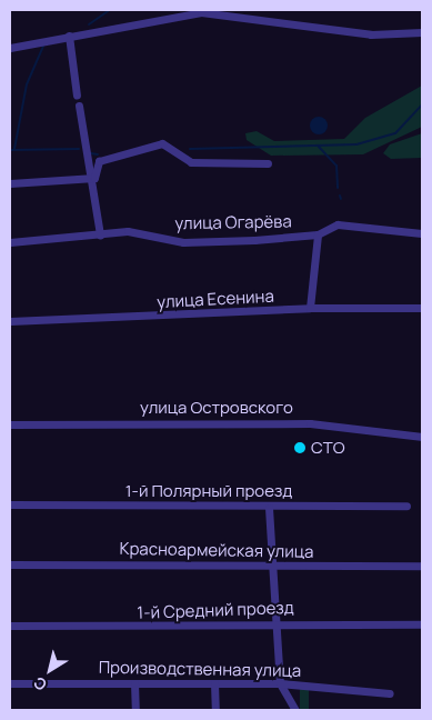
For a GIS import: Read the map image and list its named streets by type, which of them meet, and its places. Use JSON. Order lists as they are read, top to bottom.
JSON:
{
  "streets": {
    "street": [
      "улица Огарёва",
      "улица Есенина",
      "улица Островского",
      "1-й Полярный проезд",
      "Красноармейская улица",
      "1-й Средний проезд",
      "Производственная улица"
    ]
  },
  "places": ["СТО"],
  "north": "bottom left"
}
